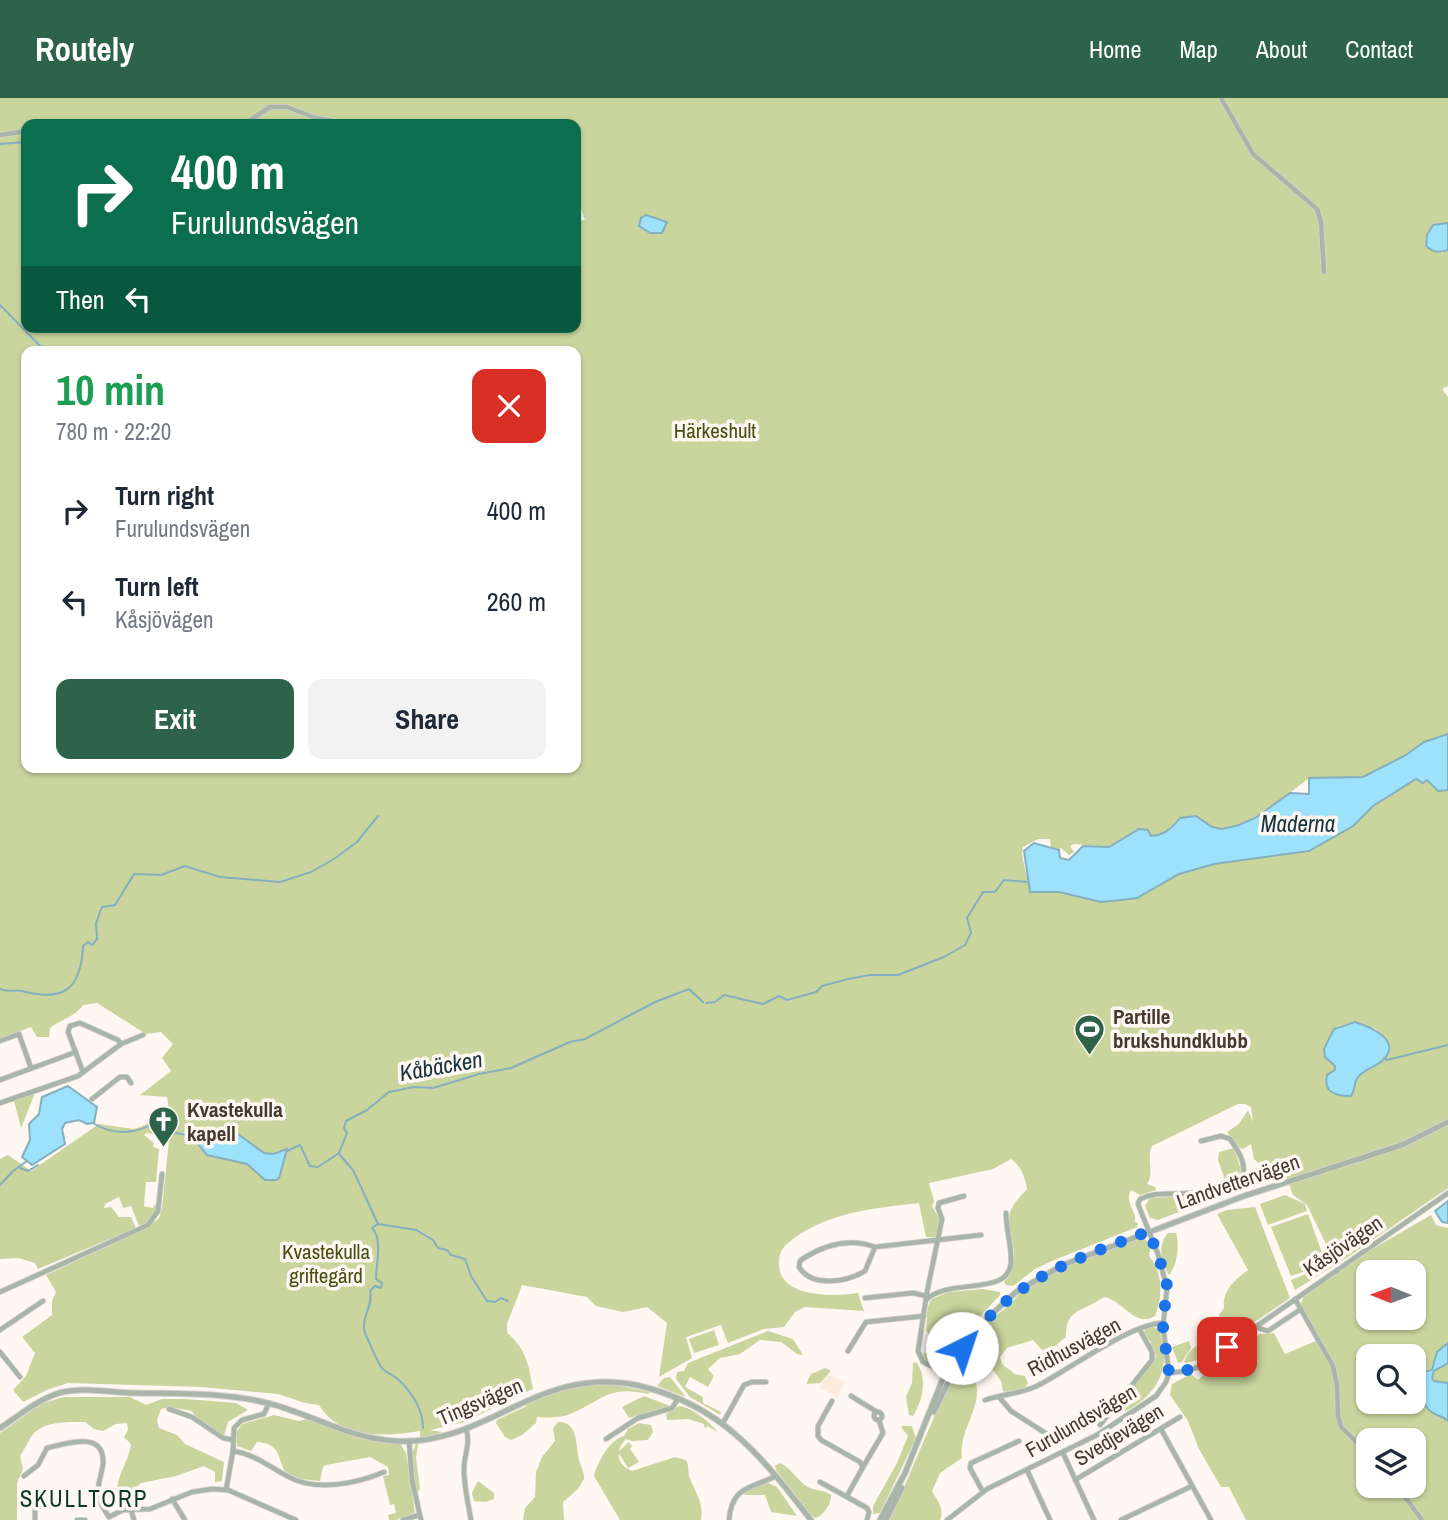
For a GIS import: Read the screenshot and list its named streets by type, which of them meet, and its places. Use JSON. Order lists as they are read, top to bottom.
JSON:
{
  "streets": {
    "street": [
      "Landvettervägen",
      "Kåsjövägen",
      "Ridhusvägen",
      "Tingsvägen",
      "Furulundsvägen",
      "Svedjevägen"
    ]
  },
  "crossings": [
    ["Kåsjövägen", "Furulundsvägen"],
    ["Furulundsvägen", "Svedjevägen"]
  ],
  "districts": ["SKULLTORP"],
  "water": ["Maderna", "Kåbäcken"],
  "parks": ["Härkeshult", "Kvastekulla griftegård"],
  "places": {
    "sports": ["Partille brukshundklubb"],
    "church": ["Kvastekulla kapell"]
  },
  "north": "left",
  "page": {
    "header": "Routely",
    "nav": [
      "Home",
      "Map",
      "About",
      "Contact"
    ],
    "turn": ["400 m", "Furulundsvägen"],
    "then": "Then",
    "heading": ["10 min", "780 m · 22:20"],
    "list": [
      {
        "name": "Turn right",
        "note": "Furulundsvägen",
        "value": "400 m"
      },
      {
        "name": "Turn left",
        "note": "Kåsjövägen",
        "value": "260 m"
      }
    ],
    "buttons": ["Exit", "Share"]
  }
}
